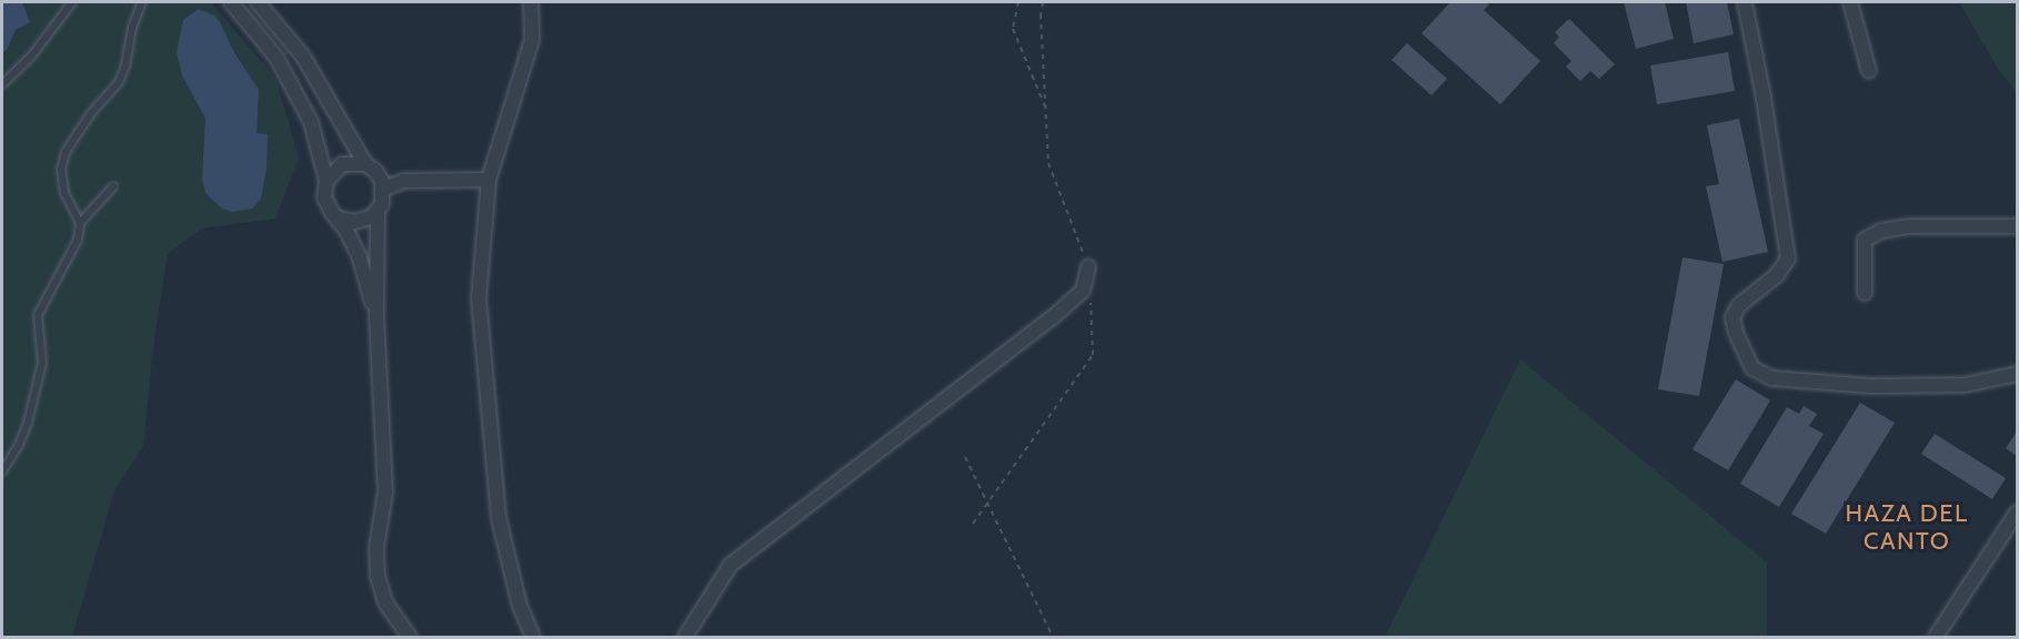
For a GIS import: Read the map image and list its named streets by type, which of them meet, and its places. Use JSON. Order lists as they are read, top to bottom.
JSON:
{
  "districts": ["HAZA DEL CANTO"]
}
